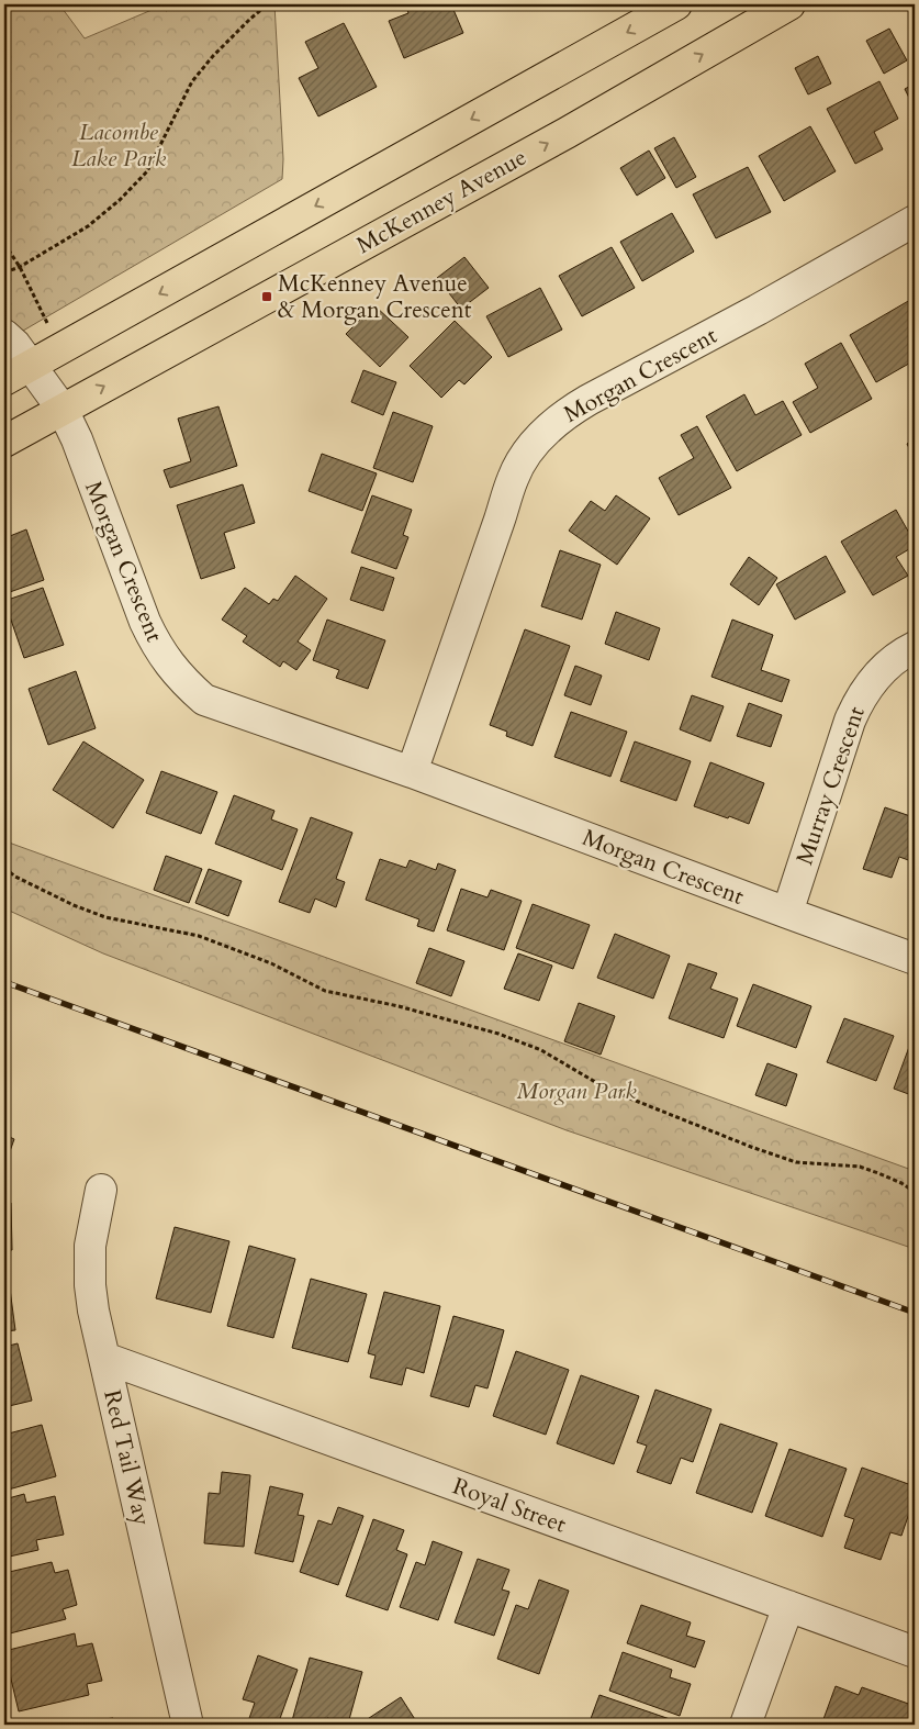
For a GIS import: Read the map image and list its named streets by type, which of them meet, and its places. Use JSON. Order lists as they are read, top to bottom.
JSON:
{
  "streets": {
    "main road": ["McKenney Avenue"],
    "street": [
      "Morgan Crescent",
      "Murray Crescent",
      "Red Tail Way",
      "Royal Street"
    ]
  },
  "crossings": [
    ["McKenney Avenue", "Morgan Crescent"],
    ["Morgan Crescent", "Murray Crescent"],
    ["Red Tail Way", "Royal Street"]
  ],
  "parks": ["Lacombe Lake Park", "Morgan Park"],
  "places": {
    "transit": ["McKenney Avenue & Morgan Crescent"]
  }
}
